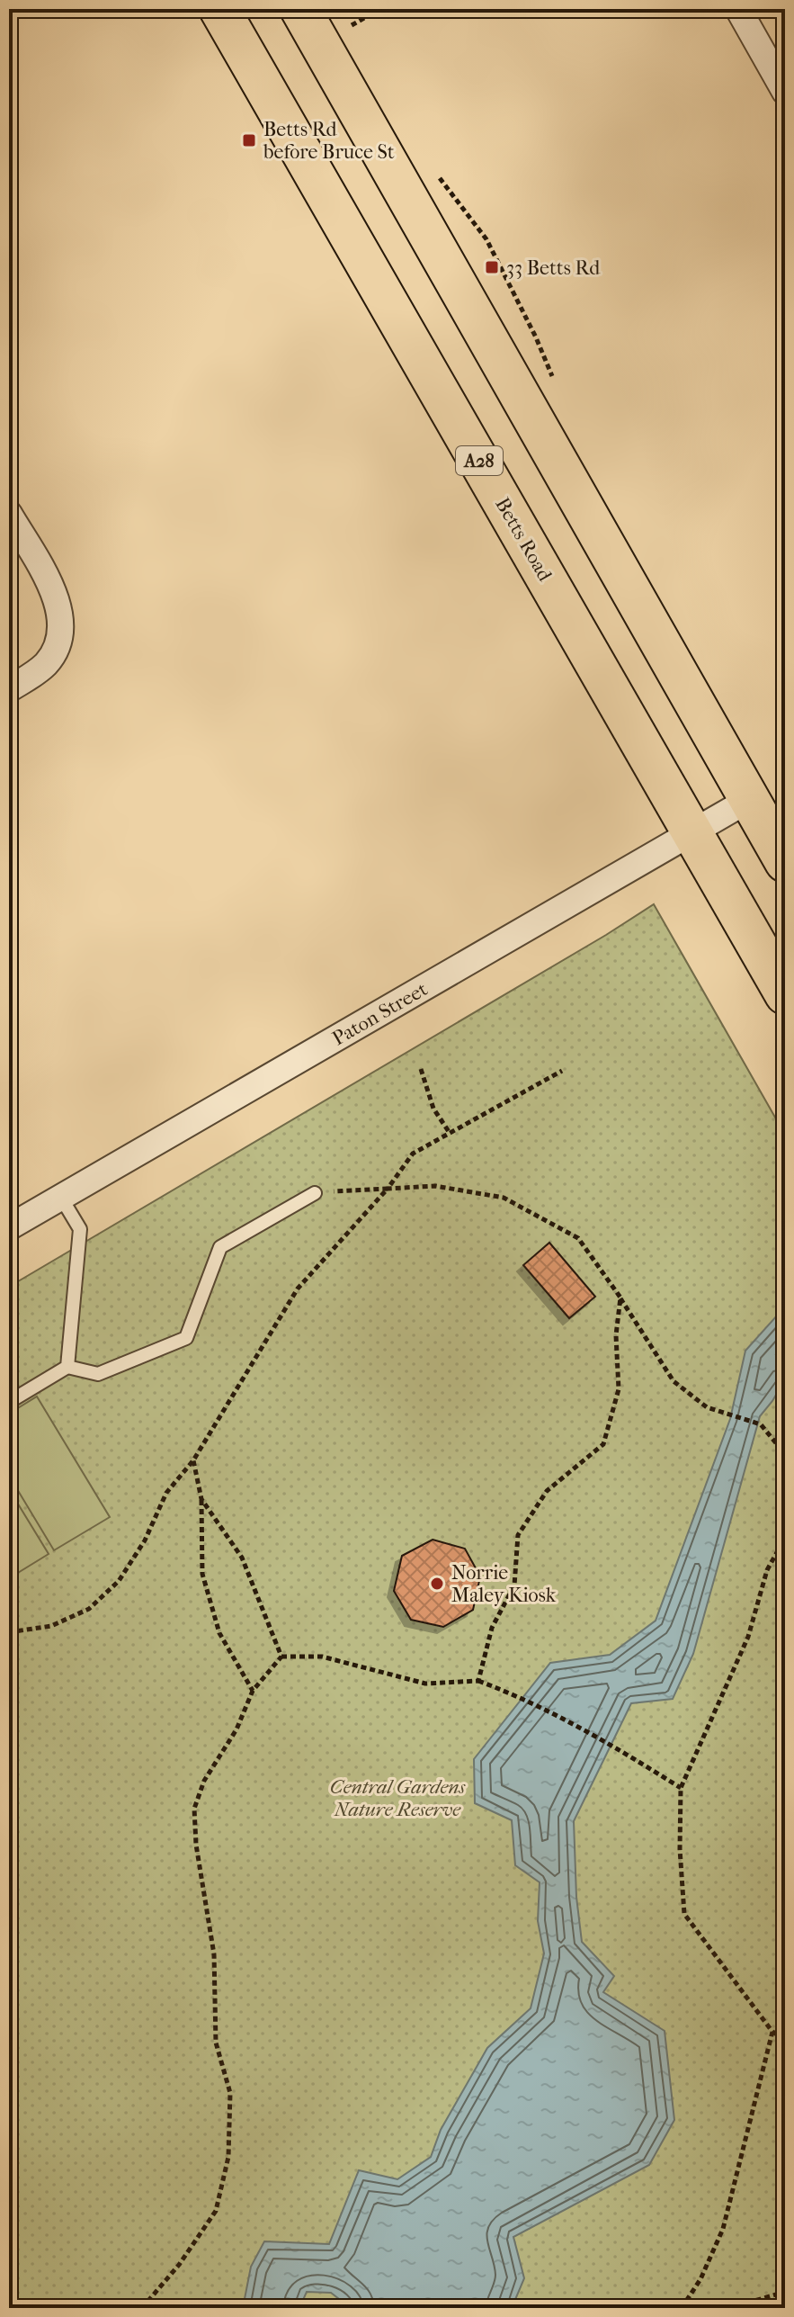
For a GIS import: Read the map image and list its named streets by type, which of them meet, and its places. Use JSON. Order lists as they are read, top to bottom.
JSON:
{
  "streets": {
    "highway": ["A28", "Betts Road"],
    "street": ["Paton Street"]
  },
  "crossings": [
    ["Betts Road", "Paton Street"]
  ],
  "parks": ["Central Gardens Nature Reserve"],
  "places": {
    "transit": ["Betts Rd before Bruce St", "33 Betts Rd"],
    "other": ["Norrie Maley Kiosk"]
  }
}
